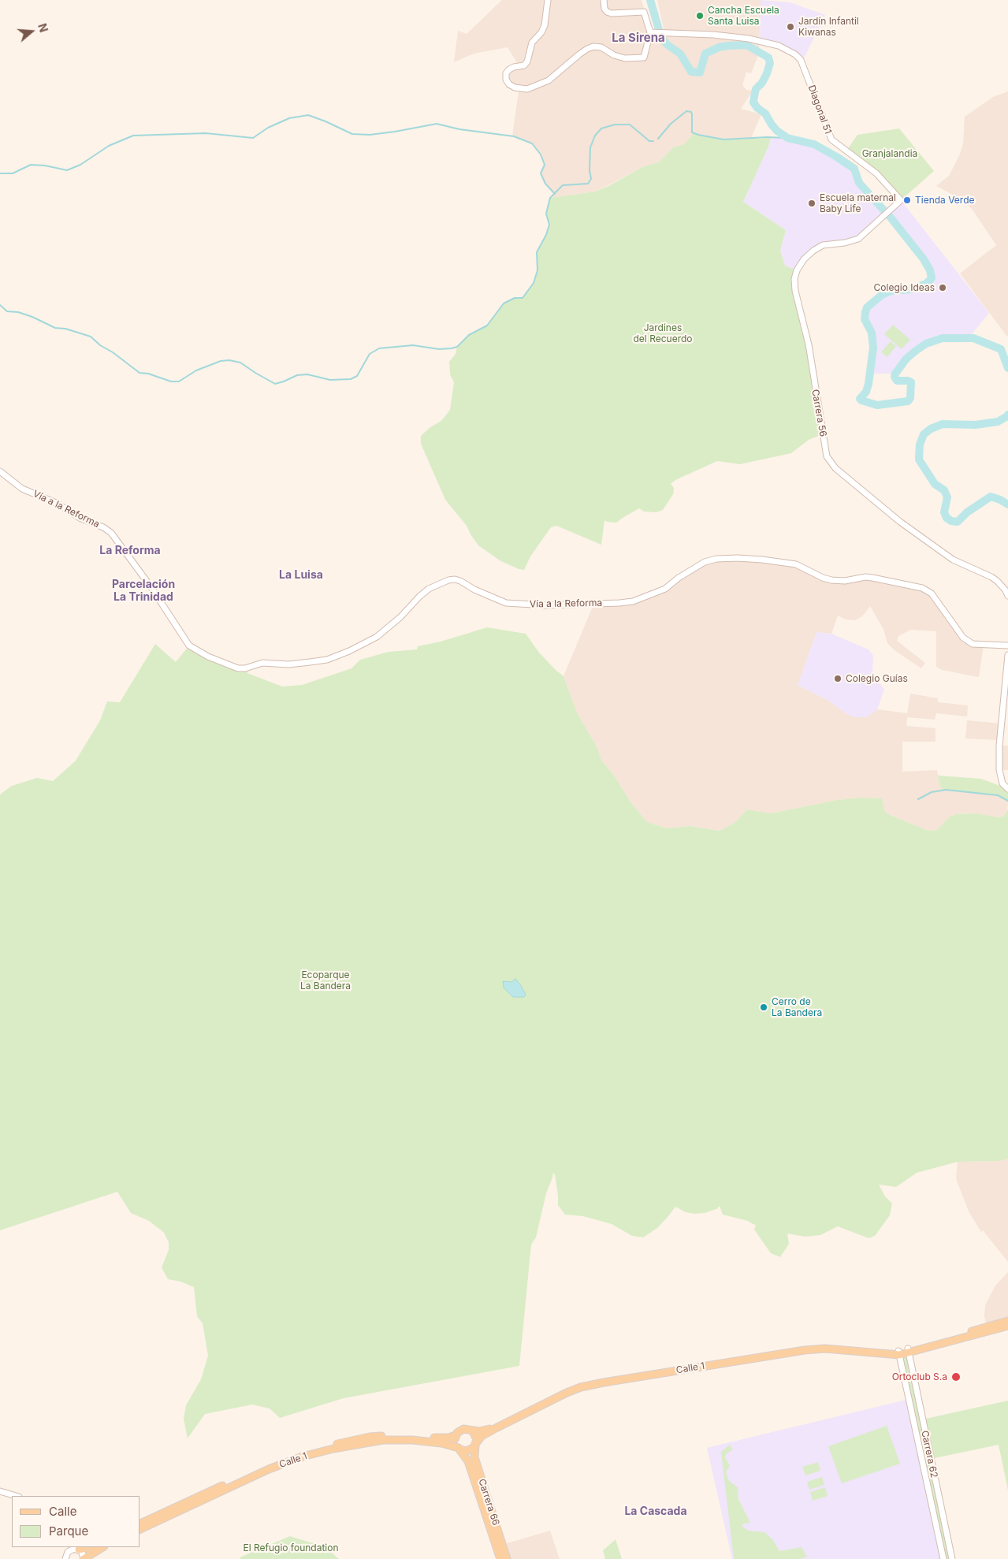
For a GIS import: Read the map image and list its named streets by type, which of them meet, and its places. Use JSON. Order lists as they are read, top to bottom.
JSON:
{
  "streets": {
    "main road": ["Calle 1", "Carrera 66"],
    "street": [
      "Diagonal 51",
      "Carrera 56",
      "Vía a la Reforma",
      "Carrera 62"
    ]
  },
  "crossings": [
    ["Diagonal 51", "Carrera 56"],
    ["Calle 1", "Carrera 62"],
    ["Calle 1", "Carrera 66"]
  ],
  "districts": [
    "La Sirena",
    "La Reforma",
    "La Luisa",
    "Parcelación La Trinidad",
    "La Cascada"
  ],
  "parks": [
    "Granjalandia",
    "Jardines del Recuerdo",
    "Ecoparque La Bandera",
    "El Refugio foundation"
  ],
  "places": [
    "Cancha Escuela Santa Luisa",
    "Jardín Infantil Kiwanas",
    "Tienda Verde",
    "Escuela maternal Baby Life",
    "Colegio Ideas",
    "Colegio Guías",
    "Cerro de La Bandera",
    "Ortoclub S.a"
  ],
  "legend": ["Calle", "Parque"],
  "north": "right"
}
